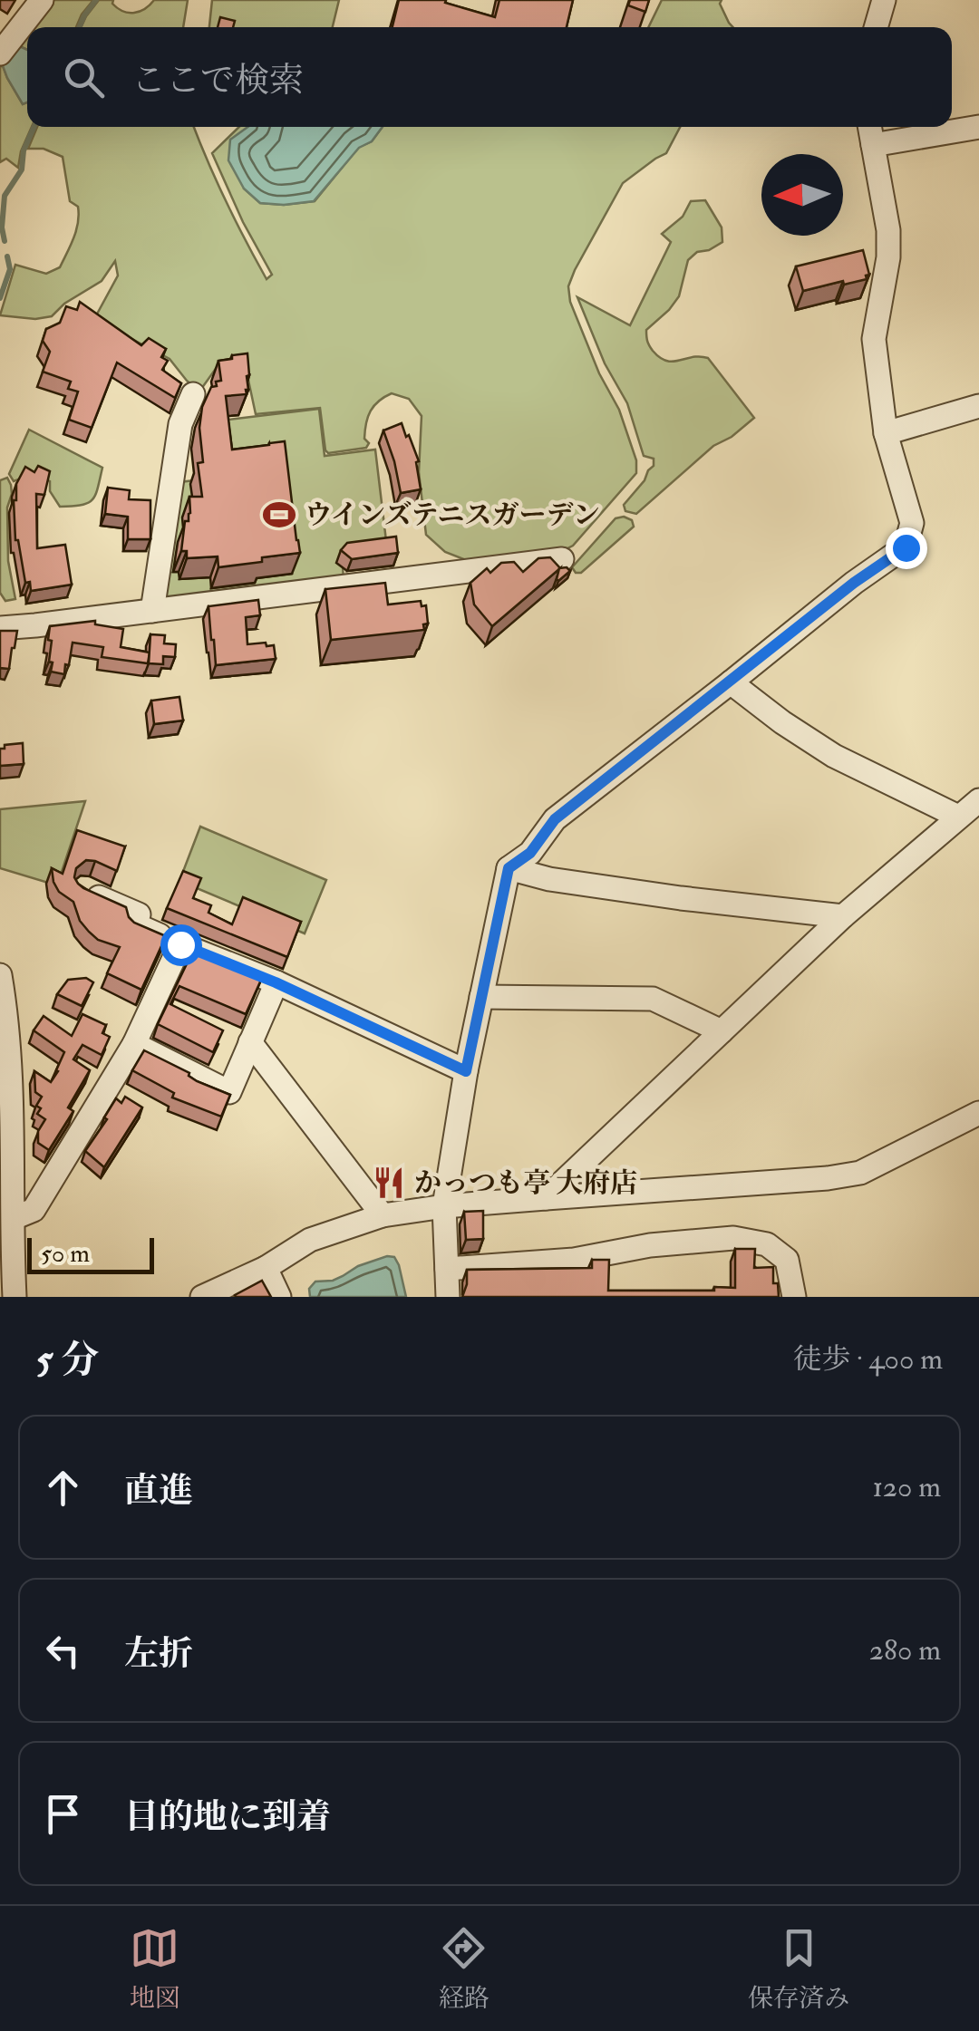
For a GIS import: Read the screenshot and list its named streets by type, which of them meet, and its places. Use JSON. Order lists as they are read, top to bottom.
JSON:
{
  "places": {
    "sports": ["ウインズテニスガーデン"],
    "restaurant": ["かっつも亭 大府店"]
  },
  "scale_bar": "50 m",
  "north": "left",
  "page": {
    "search": "ここで検索",
    "scale": "50 m",
    "heading": ["5 分", "徒歩 · 400 m"],
    "list": [
      ["直進", "120 m"],
      ["左折", "280 m"],
      "目的地に到着"
    ],
    "nav": ["地図", "経路", "保存済み"]
  }
}
